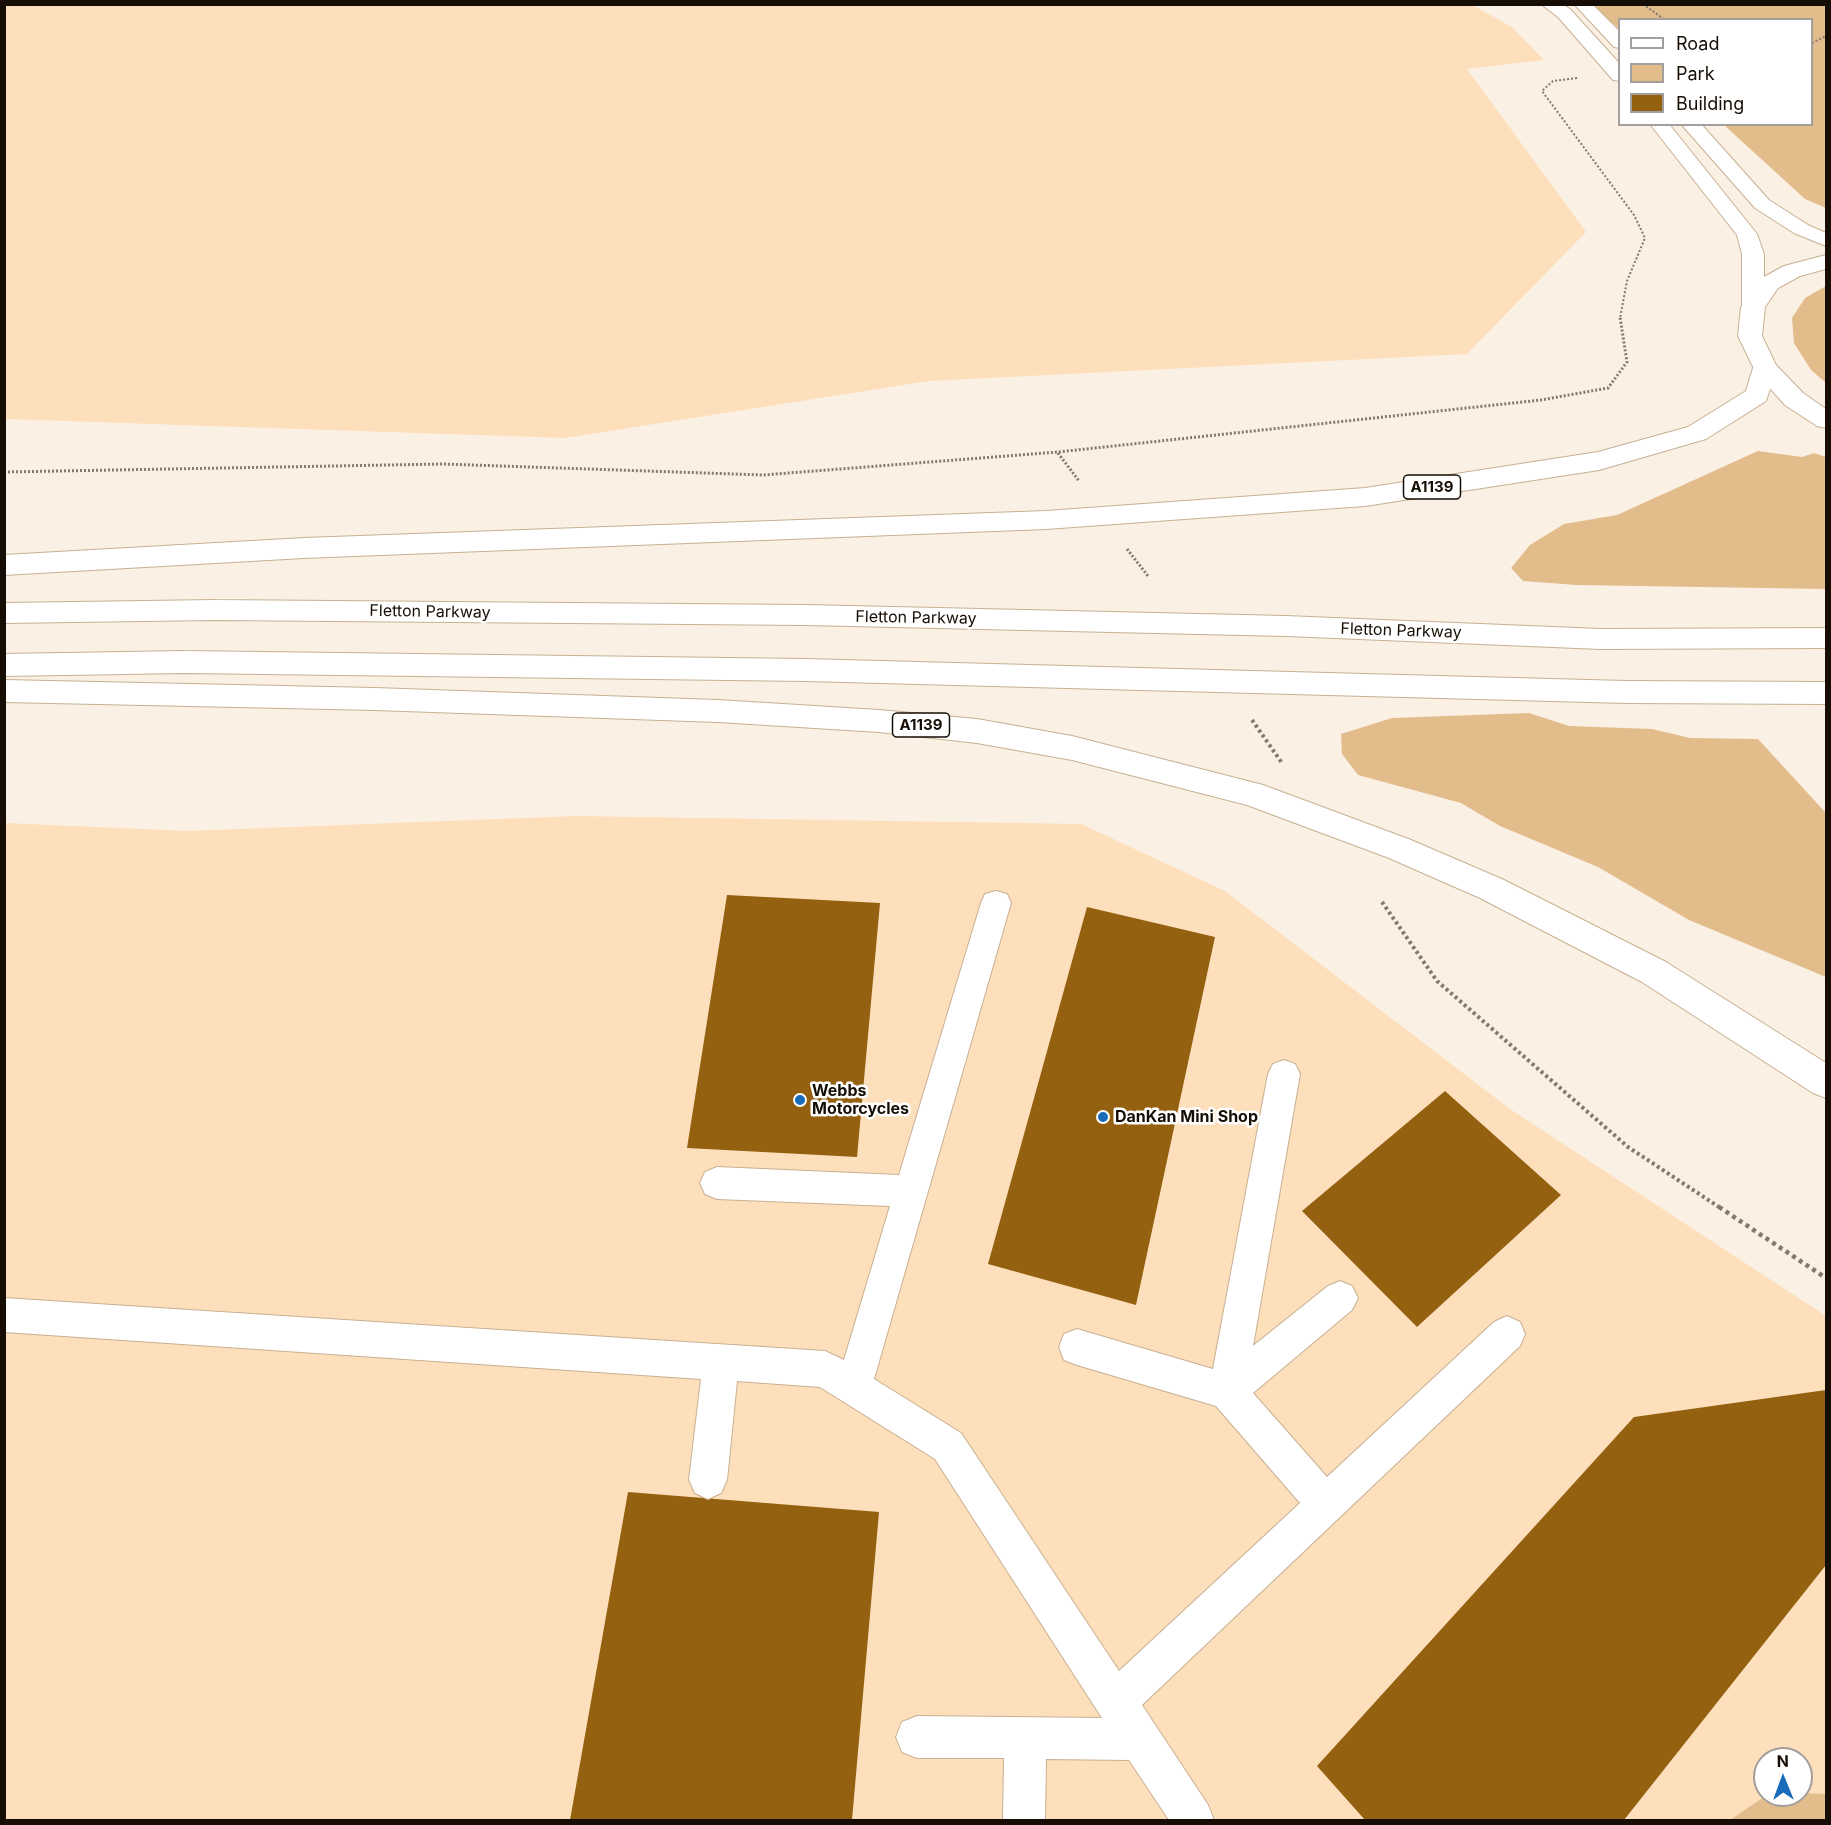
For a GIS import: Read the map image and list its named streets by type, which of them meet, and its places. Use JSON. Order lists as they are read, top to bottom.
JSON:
{
  "streets": {
    "main road": ["A1139", "Fletton Parkway"]
  },
  "places": ["Webbs Motorcycles", "DanKan Mini Shop"],
  "legend": ["Road", "Park", "Building"],
  "north": "top"
}
